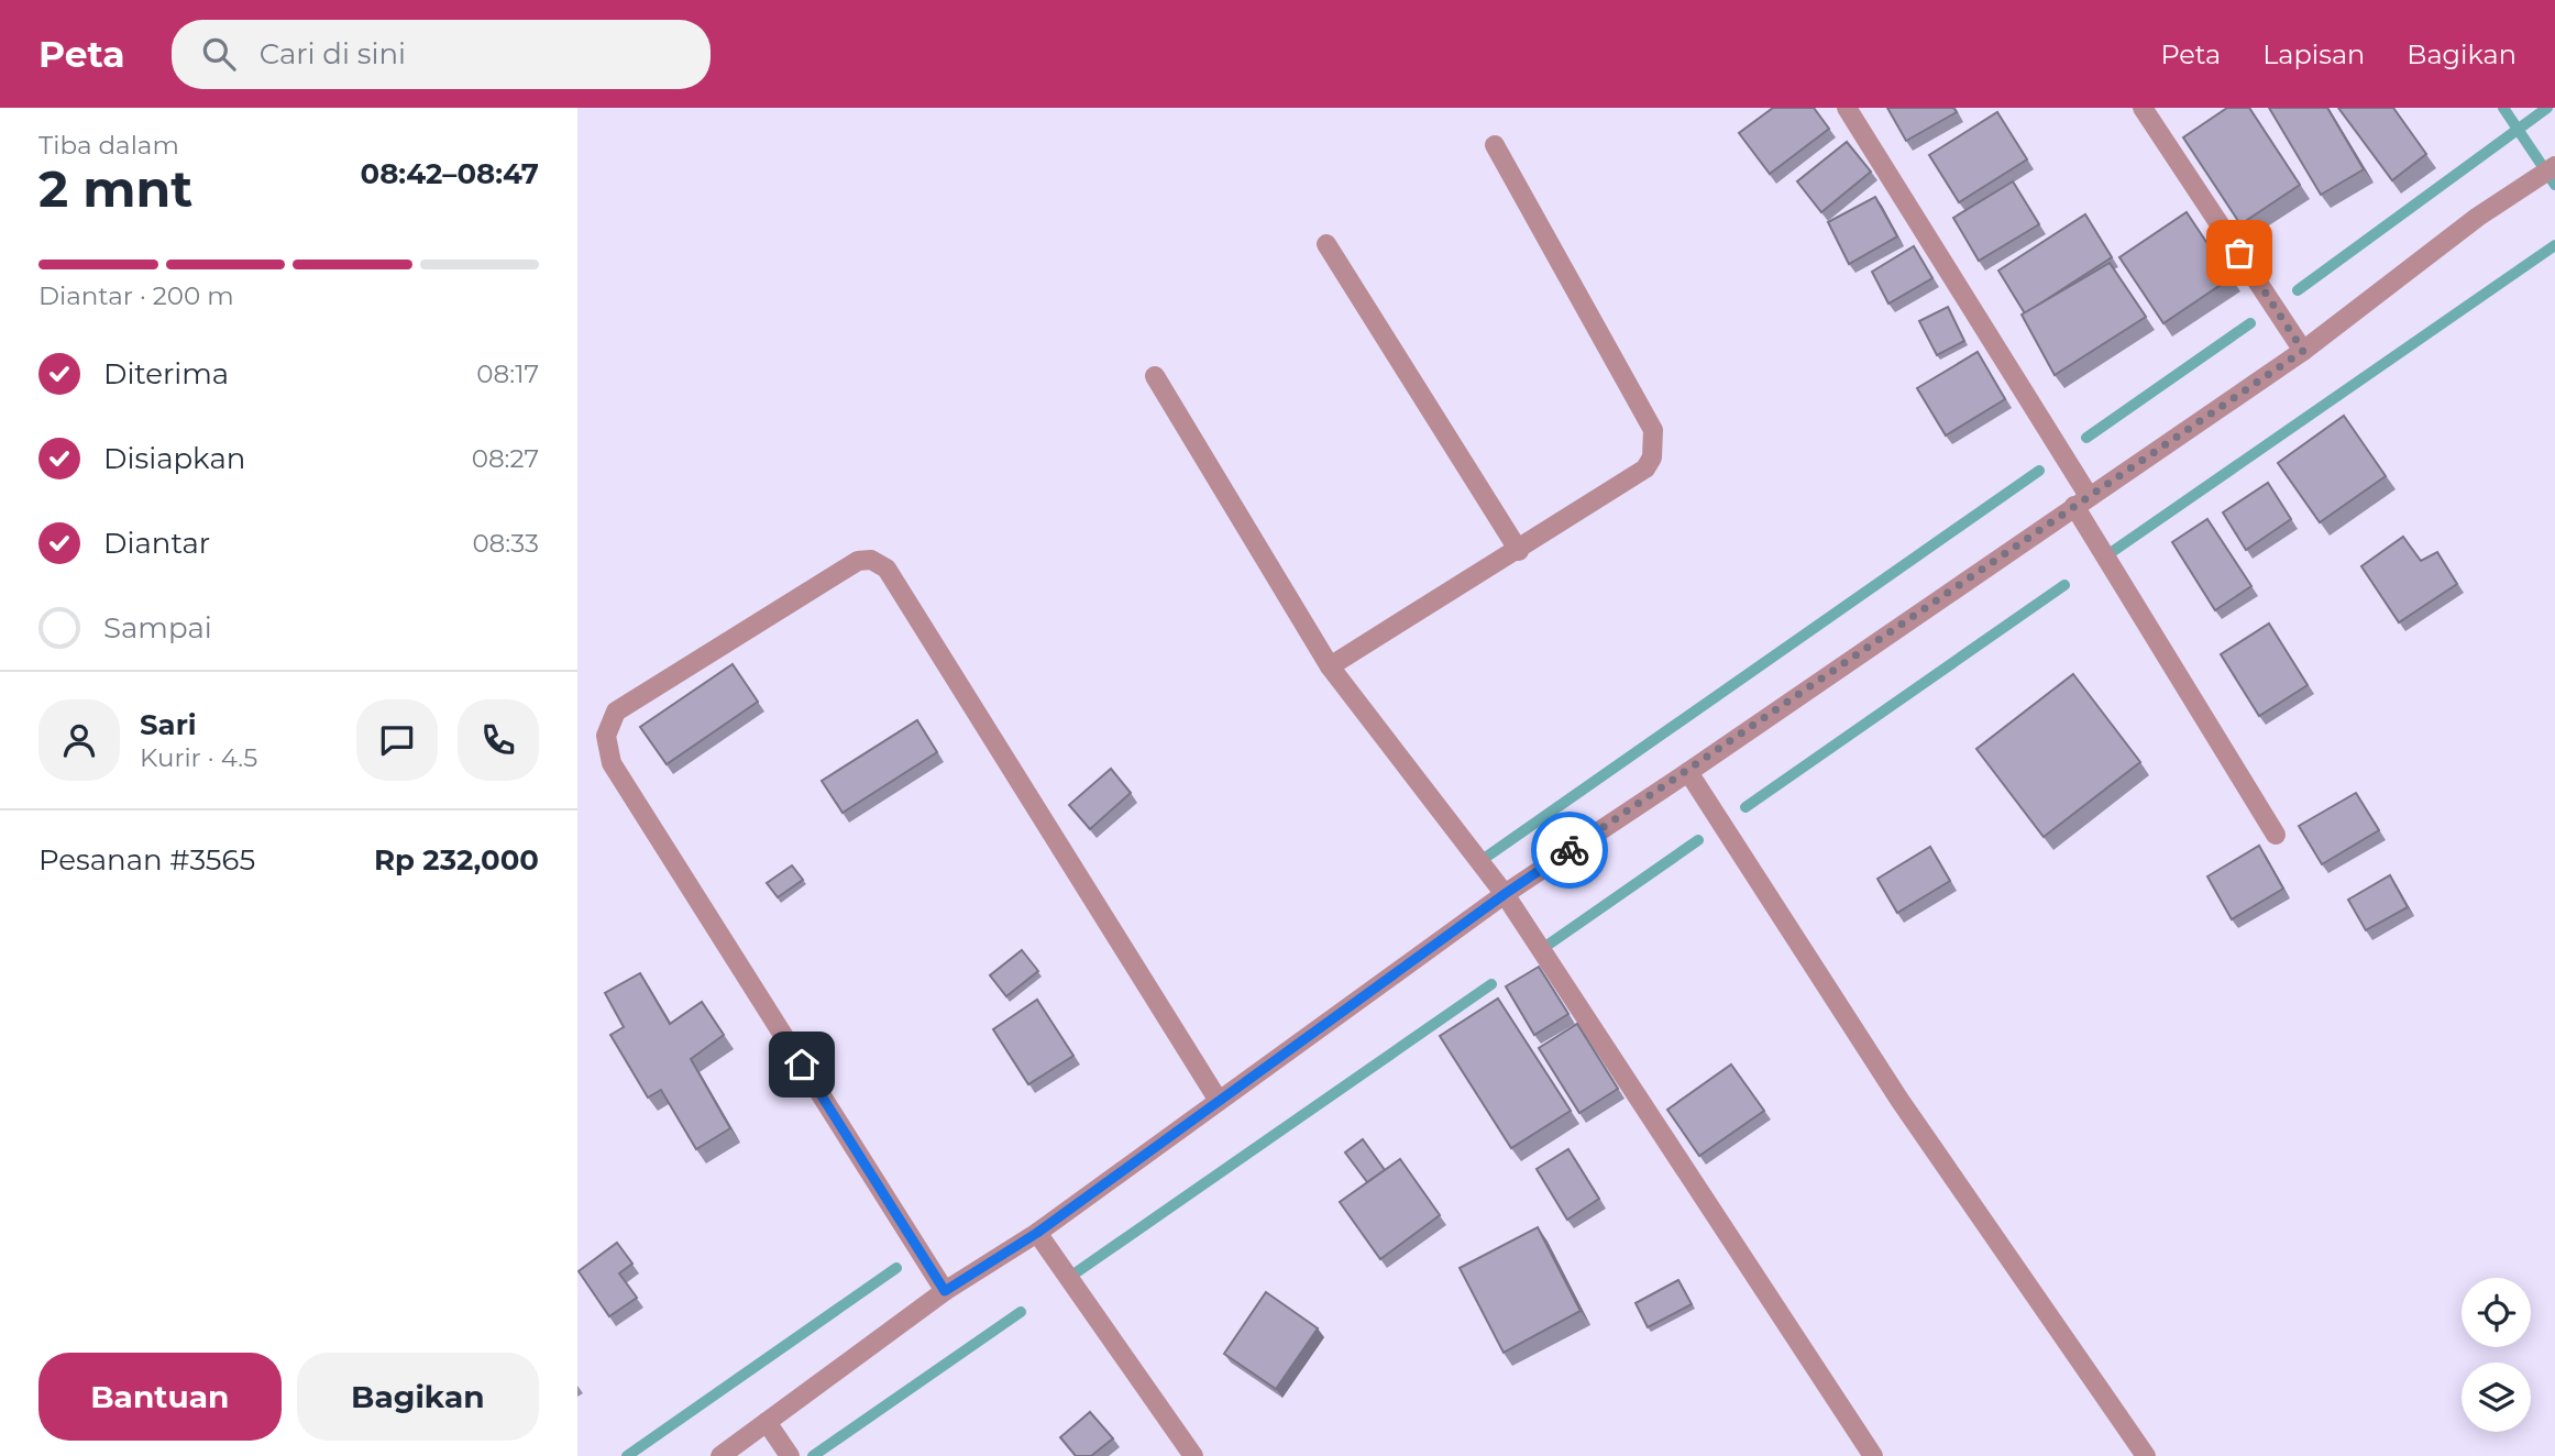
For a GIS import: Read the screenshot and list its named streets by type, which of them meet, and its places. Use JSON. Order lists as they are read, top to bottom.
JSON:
{
  "page": {
    "header": "Peta",
    "search": "Cari di sini",
    "nav": ["Peta", "Lapisan", "Bagikan"],
    "heading": ["2 mnt", "Tiba dalam", "08:42–08:47"],
    "panel": [
      "Sari",
      "Kurir · 4.5",
      "Pesanan #3565",
      "Rp 232,000"
    ],
    "bar": "Diantar · 200 m",
    "list": [
      ["Diterima", "08:17"],
      ["Disiapkan", "08:27"],
      ["Diantar", "08:33"],
      "Sampai"
    ],
    "buttons": ["Bantuan", "Bagikan"]
  }
}
